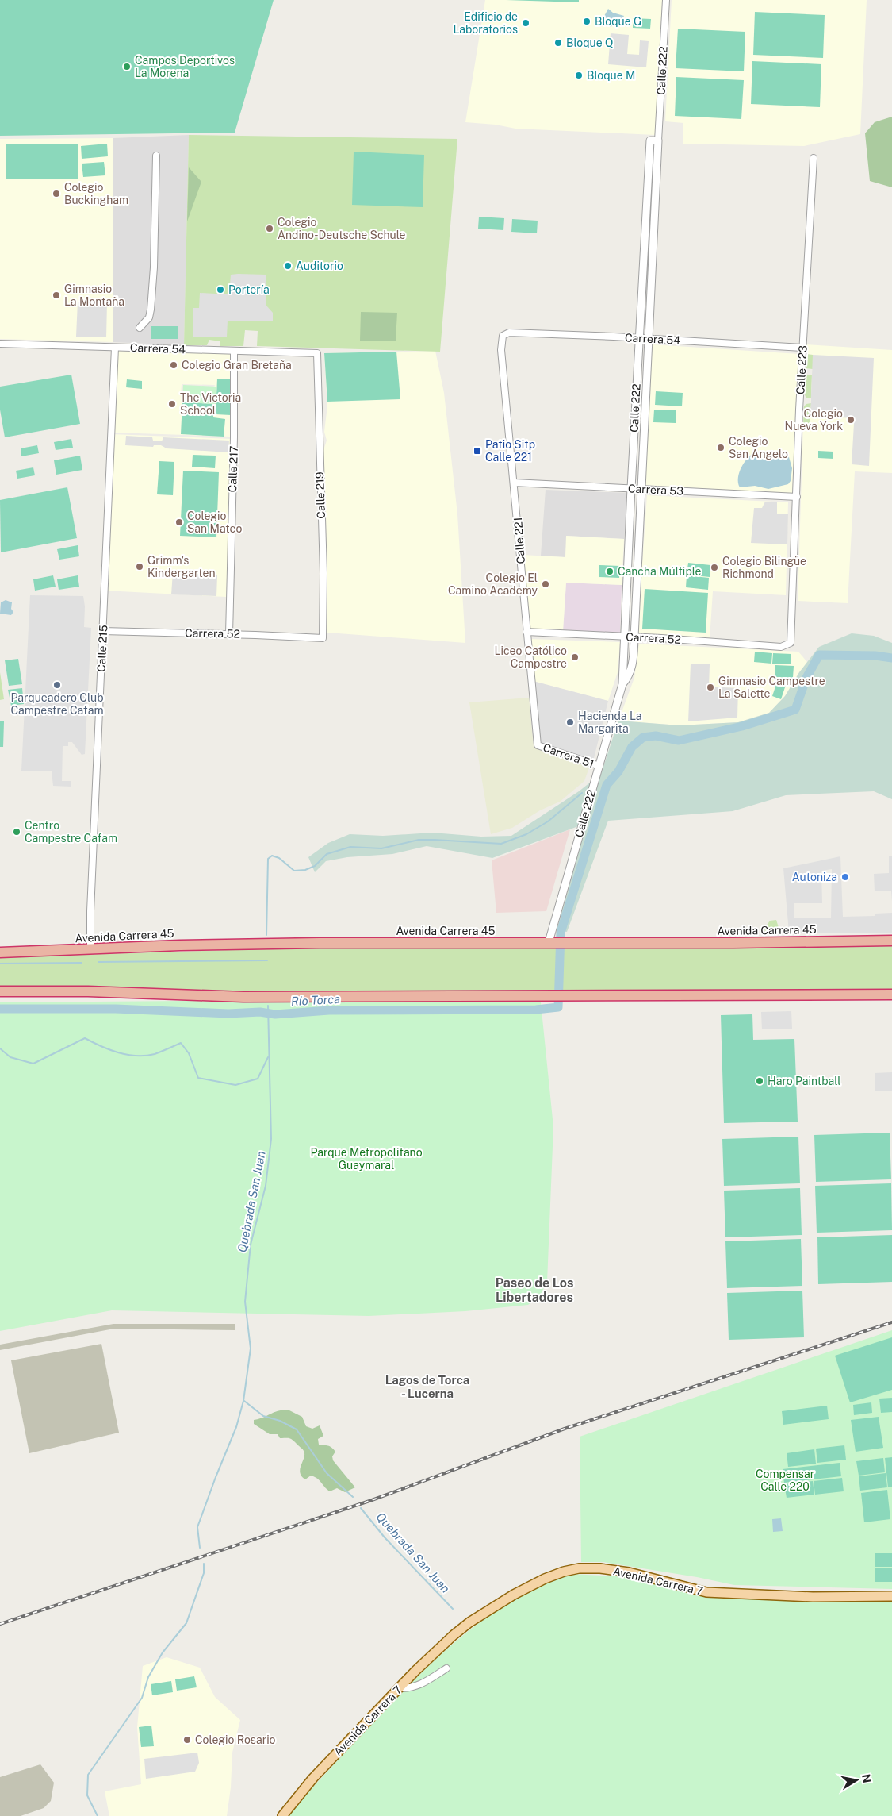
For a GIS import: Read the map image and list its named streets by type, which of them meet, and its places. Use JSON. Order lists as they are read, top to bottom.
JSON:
{
  "streets": {
    "highway": ["Avenida Carrera 45"],
    "main road": ["Avenida Carrera 7"],
    "street": [
      "Calle 222",
      "Carrera 54",
      "Calle 223",
      "Calle 217",
      "Carrera 53",
      "Calle 219",
      "Calle 221",
      "Carrera 52",
      "Calle 215",
      "Carrera 51"
    ]
  },
  "crossings": [
    ["Calle 222", "Carrera 54"],
    ["Calle 222", "Carrera 53"],
    ["Calle 222", "Carrera 52"],
    ["Calle 222", "Carrera 51"],
    ["Calle 222", "Avenida Carrera 45"],
    ["Carrera 54", "Calle 223"],
    ["Carrera 54", "Calle 217"],
    ["Carrera 54", "Calle 219"],
    ["Carrera 54", "Calle 221"],
    ["Carrera 54", "Calle 215"],
    ["Calle 223", "Carrera 53"],
    ["Calle 223", "Carrera 52"],
    ["Calle 217", "Carrera 52"],
    ["Carrera 53", "Calle 221"],
    ["Calle 219", "Carrera 52"],
    ["Calle 221", "Carrera 52"],
    ["Calle 221", "Carrera 51"],
    ["Carrera 52", "Calle 215"],
    ["Calle 215", "Avenida Carrera 45"]
  ],
  "districts": ["Paseo de Los Libertadores", "Lagos de Torca - Lucerna"],
  "water": ["Río Torca", "Quebrada San Juan"],
  "parks": ["Parque Metropolitano Guaymaral", "Compensar Calle 220"],
  "places": {
    "other": [
      "Bloque G",
      "Edificio de Laboratorios",
      "Bloque Q",
      "Campos Deportivos La Morena",
      "Bloque M",
      "Colegio Buckingham",
      "Colegio Andino-Deutsche Schule",
      "Auditorio",
      "Portería",
      "Gimnasio La Montaña",
      "Colegio Gran Bretaña",
      "The Victoria School",
      "Colegio Nueva York",
      "Colegio San Angelo",
      "Colegio San Mateo",
      "Grimm's Kindergarten",
      "Colegio Bilingüe Richmond",
      "Cancha Múltiple",
      "Colegio El Camino Academy",
      "Liceo Católico Campestre",
      "Parqueadero Club Campestre Cafam",
      "Gimnasio Campestre La Salette",
      "Hacienda La Margarita",
      "Centro Campestre Cafam",
      "Autoniza",
      "Haro Paintball",
      "Colegio Rosario"
    ],
    "transit": ["Patio Sitp Calle 221"]
  },
  "north": "right"
}
